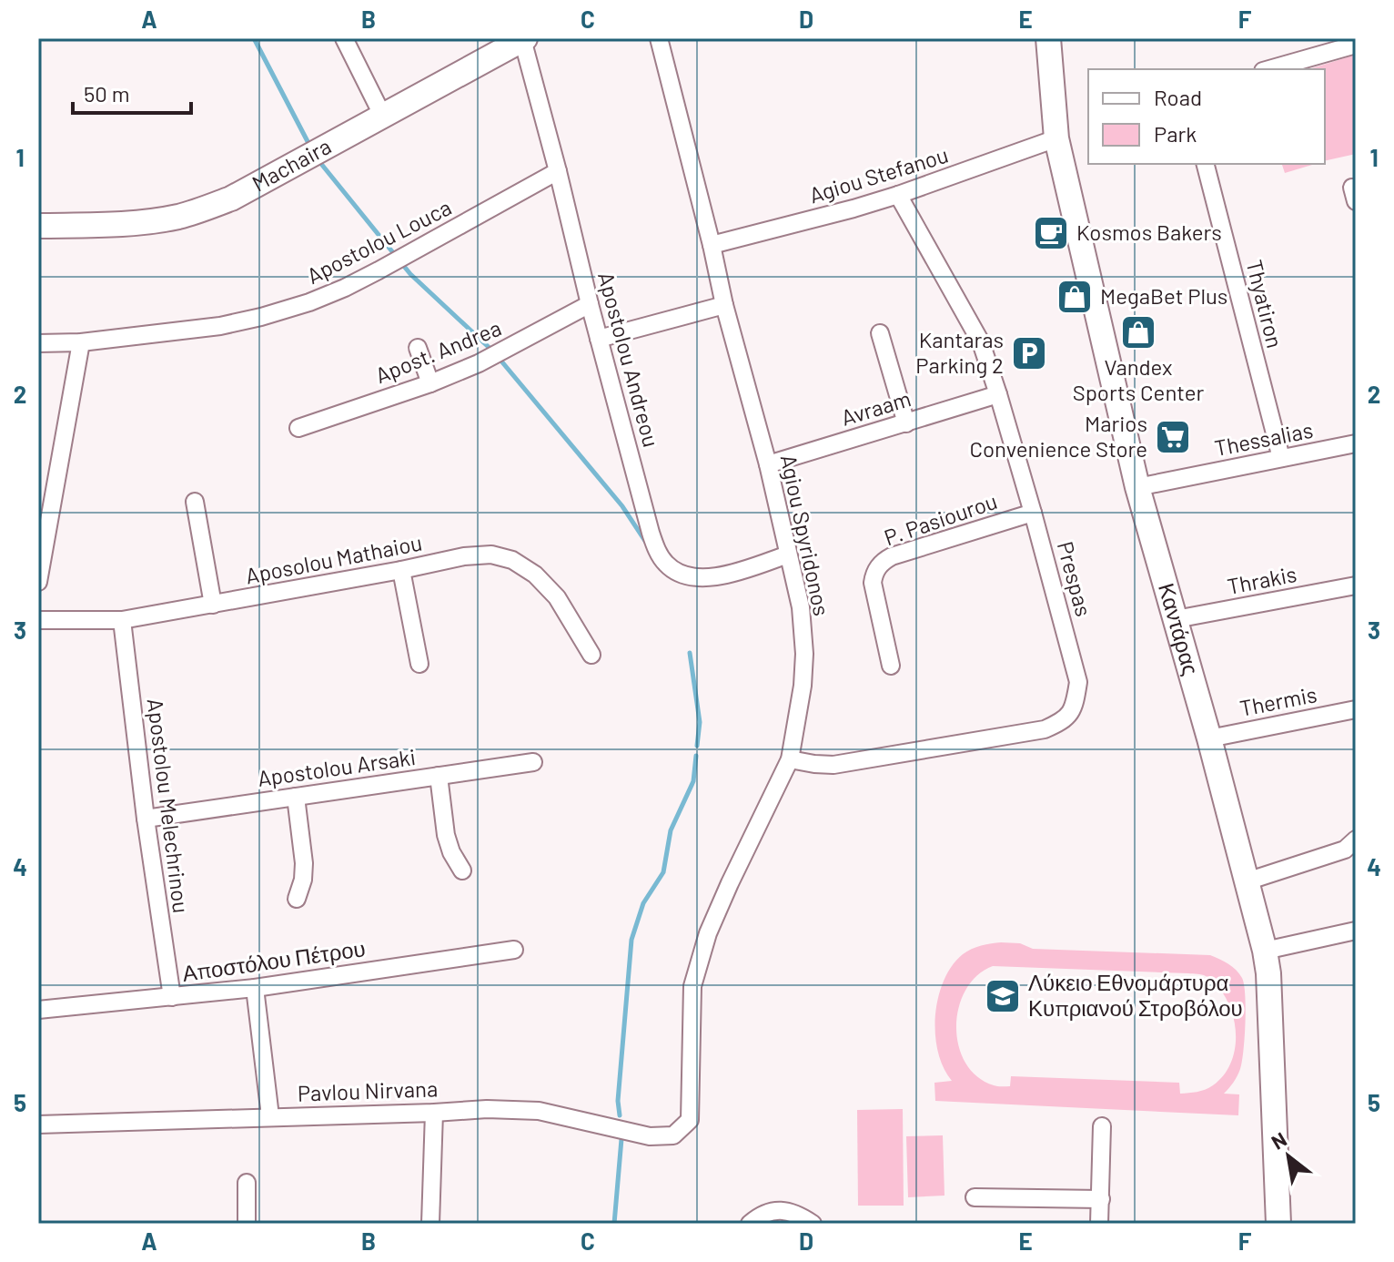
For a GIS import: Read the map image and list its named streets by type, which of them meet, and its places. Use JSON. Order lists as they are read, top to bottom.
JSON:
{
  "streets": {
    "street": [
      "Machaira",
      "Agiou Stefanou",
      "Apostolou Louca",
      "Thyatiron",
      "Apost. Andrea",
      "Apostolou Andreou",
      "Avraam",
      "Thessalias",
      "P. Pasiourou",
      "Agiou Spyridonos",
      "Aposolou Mathaiou",
      "Prespas",
      "Thrakis",
      "Καντάρας",
      "Thermis",
      "Apostolou Arsaki",
      "Apostolou Melechrinou",
      "Αποστόλου Πέτρου",
      "Pavlou Nirvana"
    ]
  },
  "crossings": [
    ["Machaira", "Apostolou Andreou"],
    ["Agiou Stefanou", "Agiou Spyridonos"],
    ["Agiou Stefanou", "Prespas"],
    ["Agiou Stefanou", "Καντάρας"],
    ["Apostolou Louca", "Apostolou Andreou"],
    ["Thyatiron", "Thessalias"],
    ["Apost. Andrea", "Apostolou Andreou"],
    ["Apostolou Andreou", "Agiou Spyridonos"],
    ["Avraam", "Agiou Spyridonos"],
    ["Avraam", "Prespas"],
    ["Thessalias", "Καντάρας"],
    ["P. Pasiourou", "Prespas"],
    ["Agiou Spyridonos", "Prespas"],
    ["Agiou Spyridonos", "Pavlou Nirvana"],
    ["Aposolou Mathaiou", "Apostolou Melechrinou"],
    ["Thrakis", "Καντάρας"],
    ["Καντάρας", "Thermis"],
    ["Apostolou Arsaki", "Apostolou Melechrinou"],
    ["Apostolou Melechrinou", "Αποστόλου Πέτρου"]
  ],
  "places": {
    "cafe": ["Kosmos Bakers"],
    "shop": ["MegaBet Plus", "Vandex Sports Center"],
    "parking": ["Kantaras Parking 2"],
    "supermarket": ["Marios Convenience Store"],
    "school or university": ["Λύκειο Εθνομάρτυρα Κυπριανού Στροβόλου"]
  },
  "legend": ["Road", "Park"],
  "scale_bar": "50 m",
  "north": "top left",
  "grid": {
    "columns": [
      "A",
      "B",
      "C",
      "D",
      "E",
      "F"
    ],
    "rows": [
      "1",
      "2",
      "3",
      "4",
      "5"
    ]
  }
}
